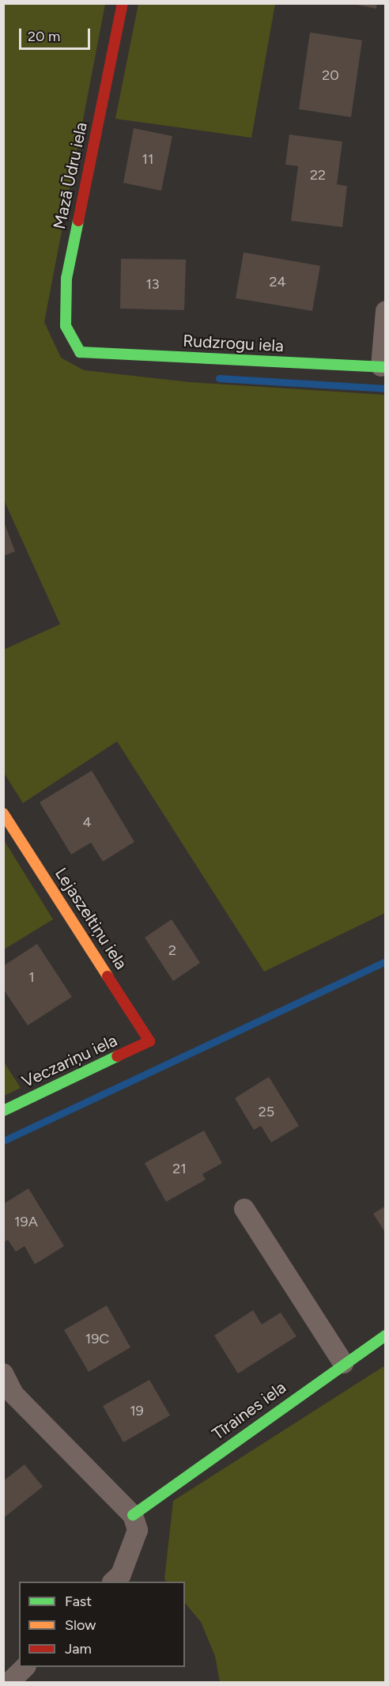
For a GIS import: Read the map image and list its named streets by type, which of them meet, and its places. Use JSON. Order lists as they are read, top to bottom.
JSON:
{
  "streets": {
    "street": [
      "Mazā Ūdru iela",
      "Rudzrogu iela",
      "Lejaszeltiņu iela",
      "Veczariņu iela",
      "Tīraines iela"
    ]
  },
  "crossings": [
    ["Mazā Ūdru iela", "Rudzrogu iela"],
    ["Lejaszeltiņu iela", "Veczariņu iela"]
  ],
  "house_numbers": [
    "20",
    "11",
    "22",
    "24",
    "13",
    "4",
    "2",
    "1",
    "25",
    "21",
    "19A",
    "19C",
    "19"
  ],
  "legend": ["Fast", "Slow", "Jam"],
  "scale_bar": "20 m"
}
